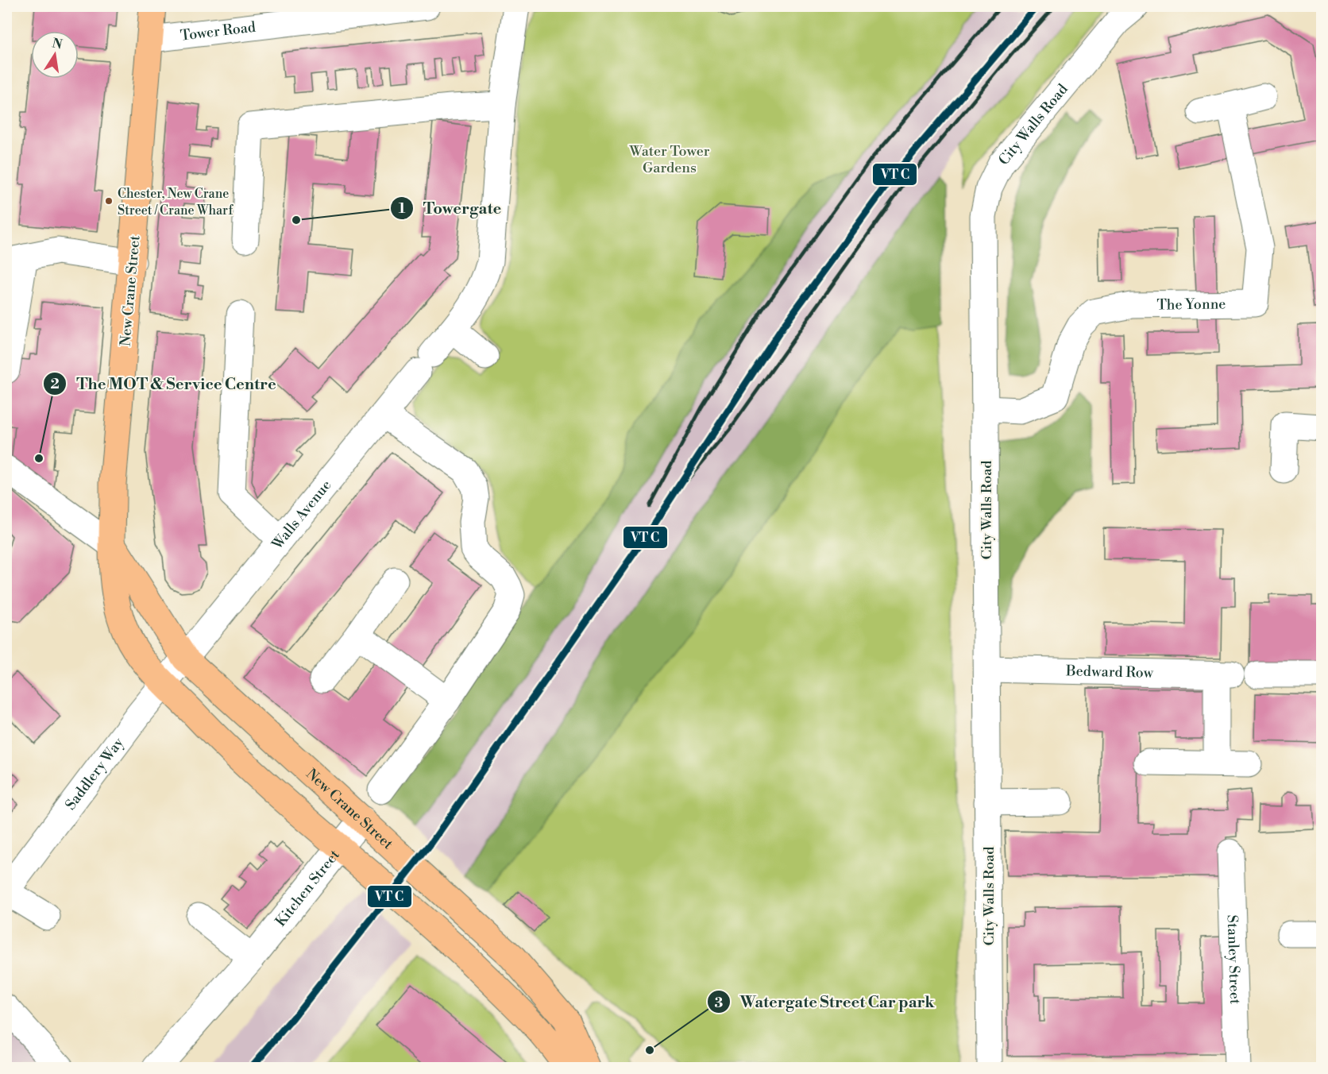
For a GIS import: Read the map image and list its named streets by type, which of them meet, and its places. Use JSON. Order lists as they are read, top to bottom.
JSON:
{
  "streets": {
    "main road": ["New Crane Street"],
    "street": [
      "Tower Road",
      "City Walls Road",
      "The Yonne",
      "Walls Avenue",
      "Bedward Row",
      "Saddlery Way",
      "Kitchen Street",
      "Stanley Street"
    ]
  },
  "crossings": [
    ["Tower Road", "New Crane Street"],
    ["City Walls Road", "The Yonne"],
    ["City Walls Road", "Bedward Row"],
    ["New Crane Street", "Walls Avenue"],
    ["New Crane Street", "Saddlery Way"],
    ["New Crane Street", "Kitchen Street"],
    ["Walls Avenue", "Saddlery Way"]
  ],
  "parks": ["Water Tower Gardens"],
  "places": [
    "Chester, New Crane Street / Crane Wharf",
    "Towergate",
    "The MOT & Service Centre",
    "Watergate Street Car park"
  ],
  "north": "top"
}
